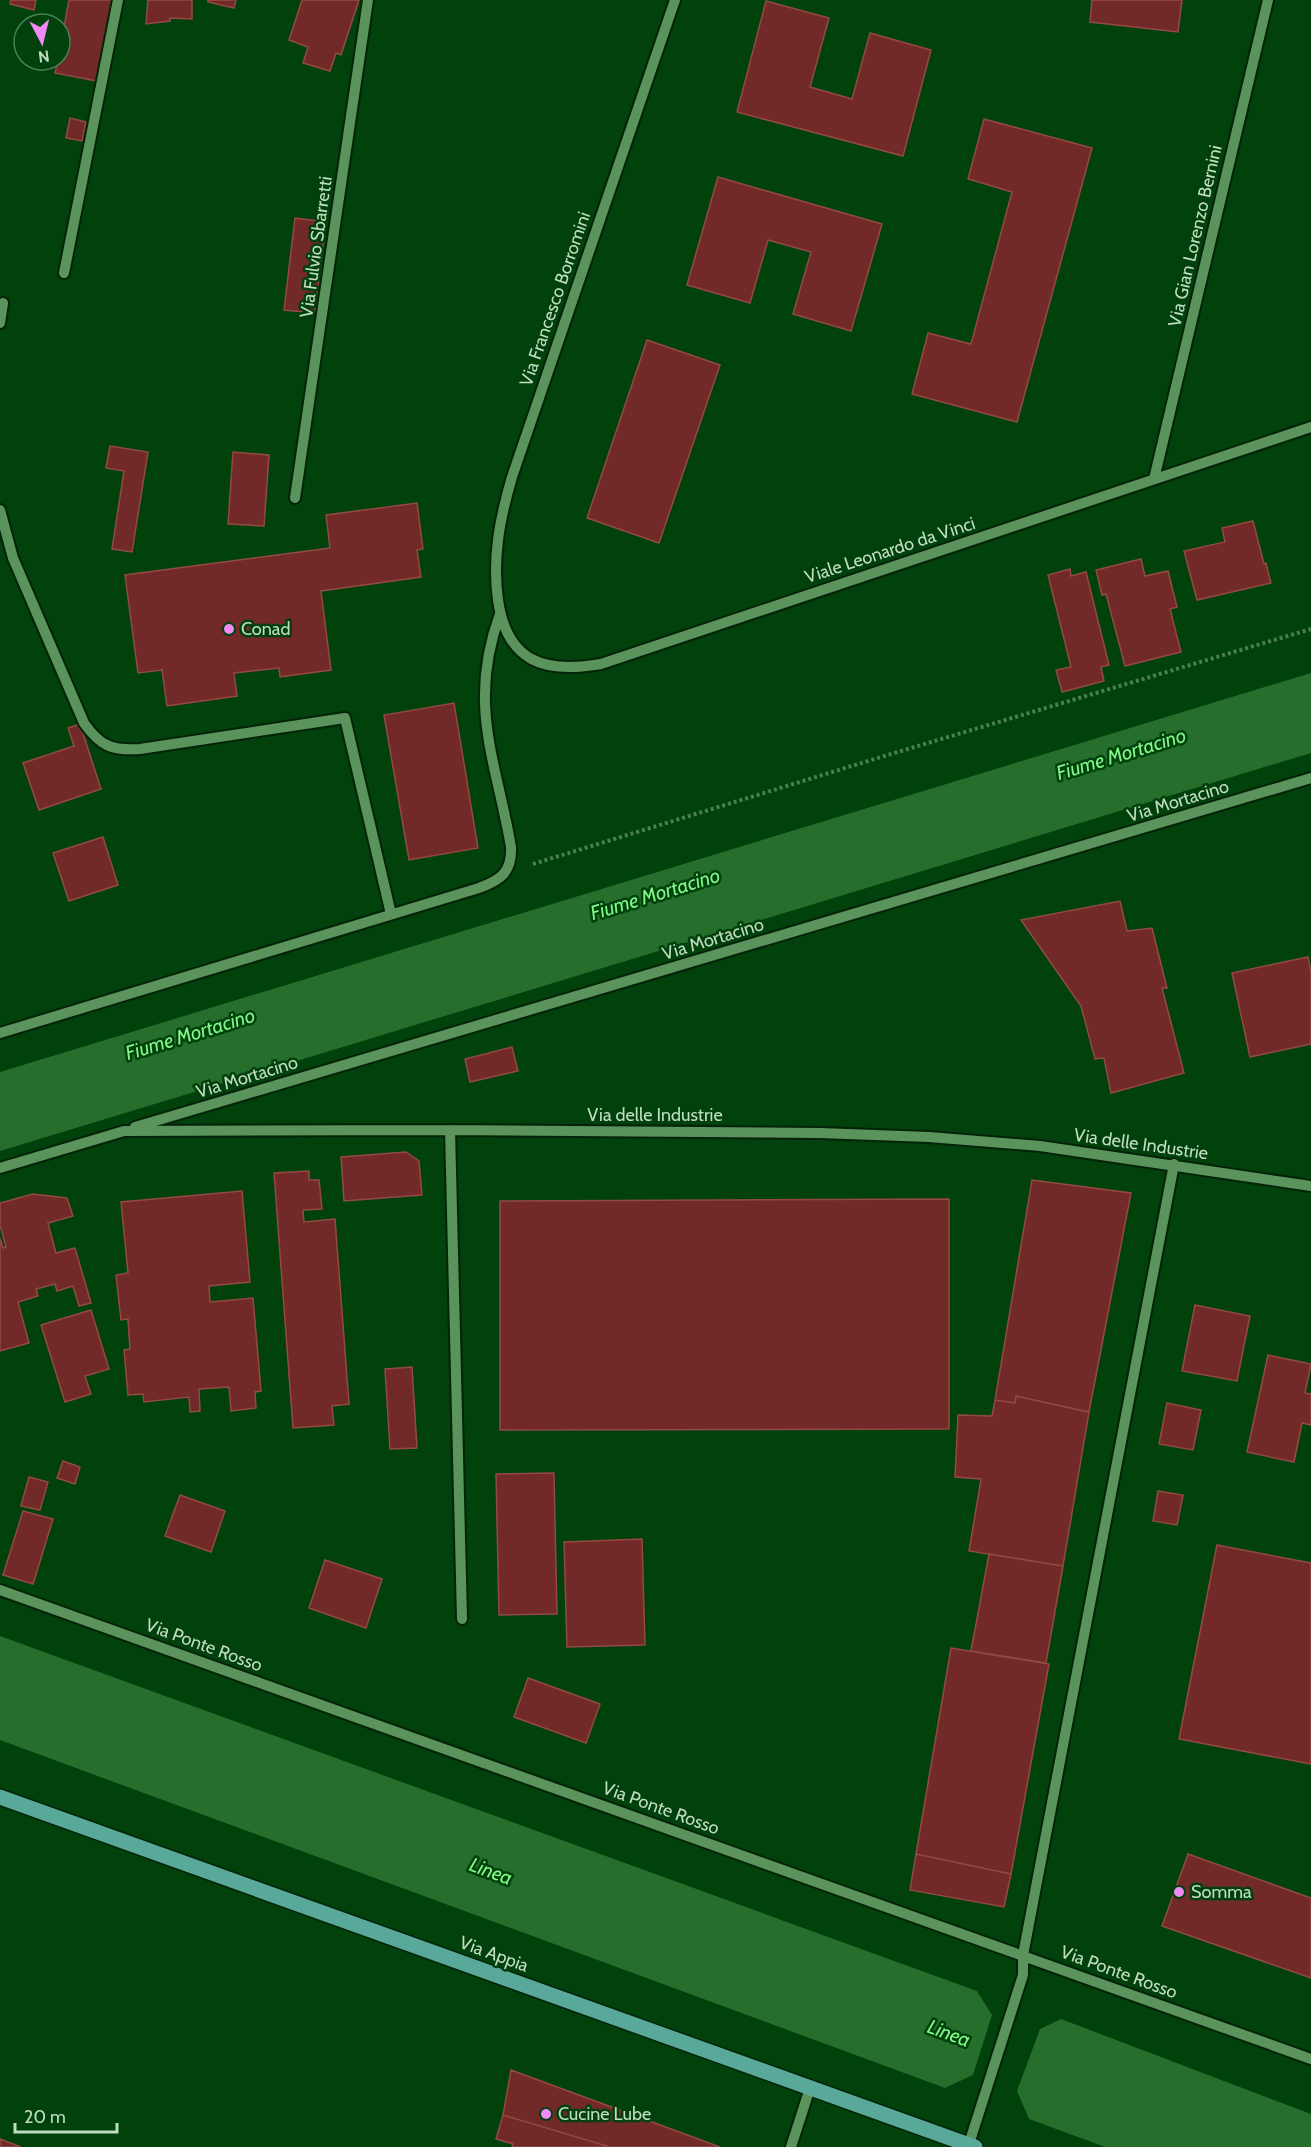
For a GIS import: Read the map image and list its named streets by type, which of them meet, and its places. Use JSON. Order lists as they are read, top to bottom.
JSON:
{
  "streets": {
    "main road": ["Via Appia"],
    "street": [
      "Via Gian Lorenzo Bernini",
      "Via Fulvio Sbarretti",
      "Via Francesco Borromini",
      "Viale Leonardo da Vinci",
      "Via Mortacino",
      "Via delle Industrie",
      "Via Ponte Rosso"
    ]
  },
  "crossings": [
    ["Via Gian Lorenzo Bernini", "Viale Leonardo da Vinci"],
    ["Via Francesco Borromini", "Viale Leonardo da Vinci"],
    ["Via Mortacino", "Via delle Industrie"]
  ],
  "water": ["Fiume Mortacino", "Linea"],
  "places": ["Conad", "Somma", "Cucine Lube"],
  "scale_bar": "20 m",
  "north": "bottom"
}
